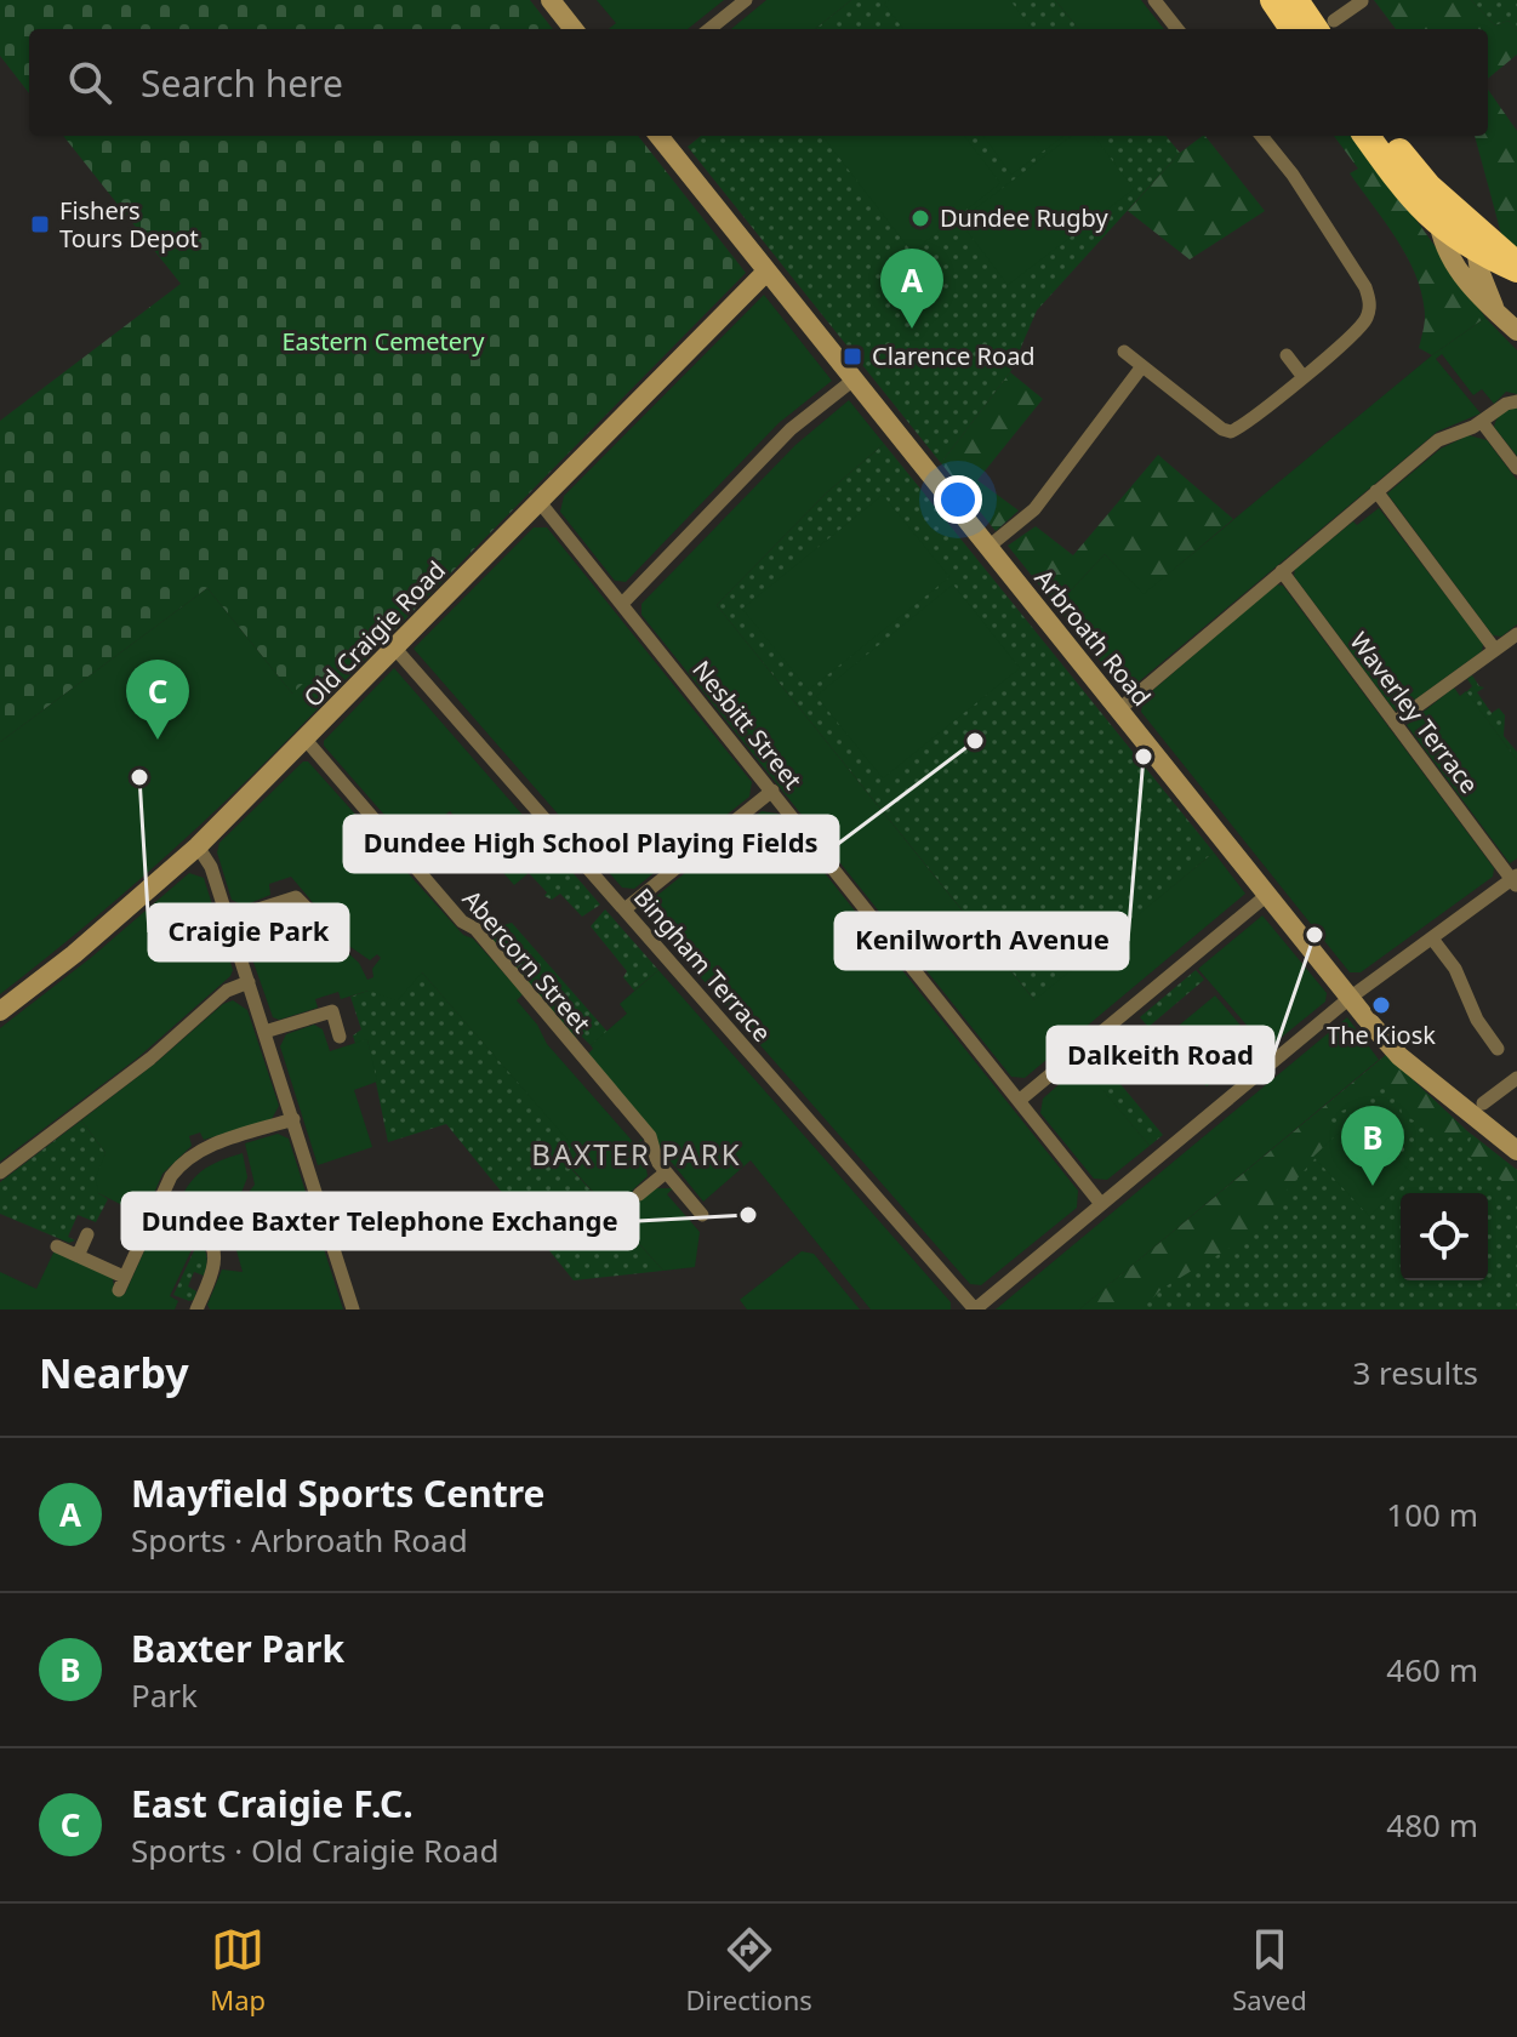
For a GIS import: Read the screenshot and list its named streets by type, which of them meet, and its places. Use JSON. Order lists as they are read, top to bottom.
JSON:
{
  "streets": {
    "main road": ["Old Craigie Road", "Arbroath Road"],
    "street": [
      "Waverley Terrace",
      "Nesbitt Street",
      "Abercorn Street",
      "Bingham Terrace"
    ]
  },
  "crossings": [
    ["Old Craigie Road", "Arbroath Road"],
    ["Old Craigie Road", "Nesbitt Street"],
    ["Old Craigie Road", "Abercorn Street"],
    ["Old Craigie Road", "Bingham Terrace"]
  ],
  "districts": ["BAXTER PARK"],
  "parks": ["Eastern Cemetery"],
  "places": {
    "other": [
      "Dundee Rugby",
      "Dundee High School Playing Fields",
      "Kenilworth Avenue",
      "Craigie Park",
      "Dalkeith Road",
      "The Kiosk",
      "Dundee Baxter Telephone Exchange"
    ],
    "transit": ["Fishers Tours Depot", "Clarence Road"]
  },
  "page": {
    "search": "Search here",
    "pins": ["A", "C", "B"],
    "heading": ["Nearby", "3 results"],
    "list": [
      {
        "mark": "A",
        "name": "Mayfield Sports Centre",
        "note": "Sports · Arbroath Road",
        "value": "100 m"
      },
      {
        "mark": "B",
        "name": "Baxter Park",
        "note": "Park",
        "value": "460 m"
      },
      {
        "mark": "C",
        "name": "East Craigie F.C.",
        "note": "Sports · Old Craigie Road",
        "value": "480 m"
      }
    ],
    "nav": ["Map", "Directions", "Saved"]
  }
}
